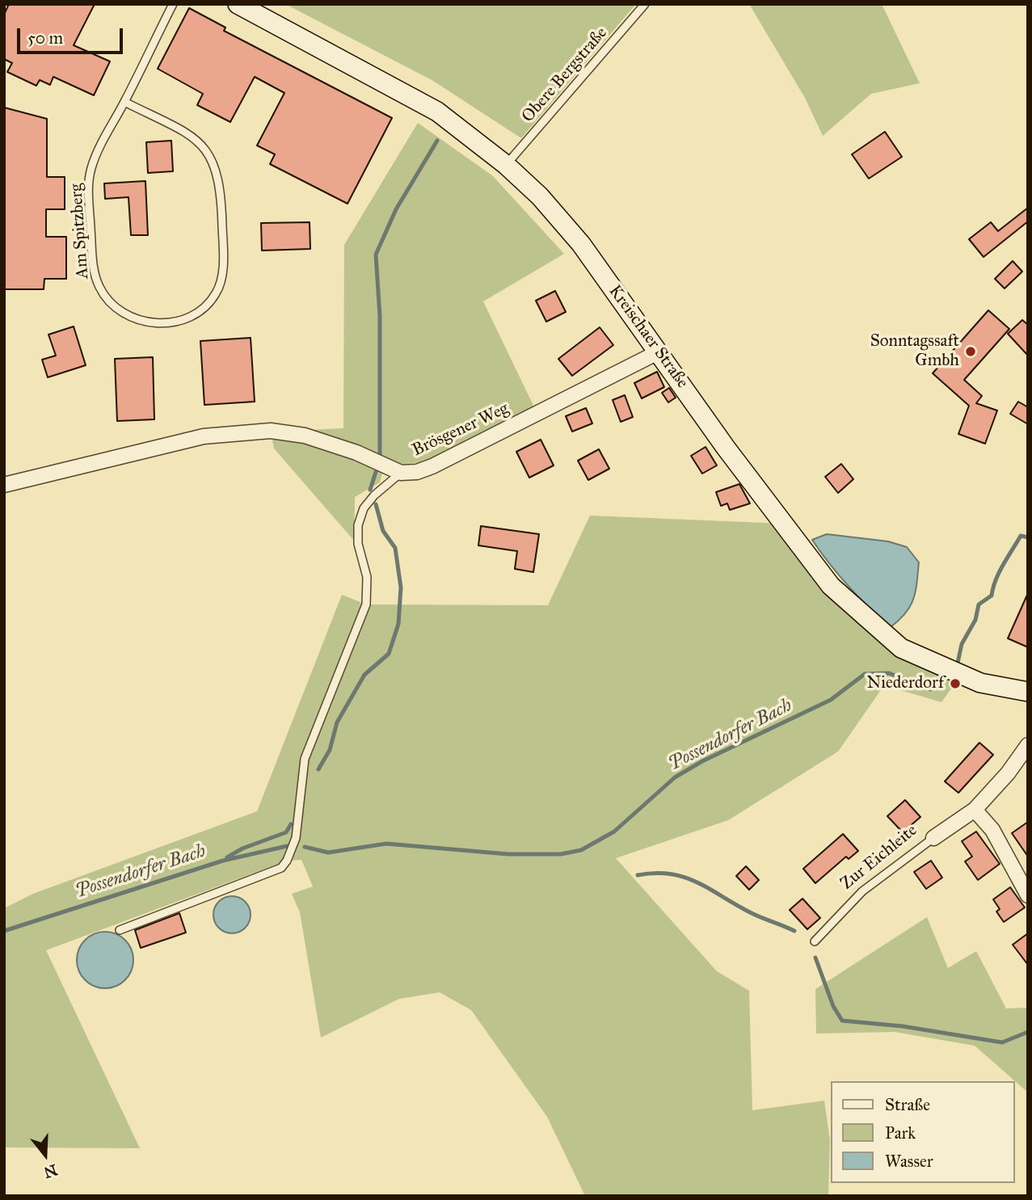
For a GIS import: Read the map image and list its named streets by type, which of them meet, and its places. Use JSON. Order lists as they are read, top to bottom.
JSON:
{
  "streets": {
    "main road": ["Kreischaer Straße"],
    "street": ["Brösgener Weg", "Zur Eichleite"],
    "lane": ["Obere Bergstraße", "Am Spitzberg"]
  },
  "crossings": [
    ["Obere Bergstraße", "Kreischaer Straße"],
    ["Kreischaer Straße", "Brösgener Weg"]
  ],
  "water": ["Possendorfer Bach"],
  "places": ["Sonntagssaft Gmbh", "Niederdorf"],
  "legend": ["Straße", "Park", "Wasser"],
  "scale_bar": "50 m",
  "north": "bottom"
}
